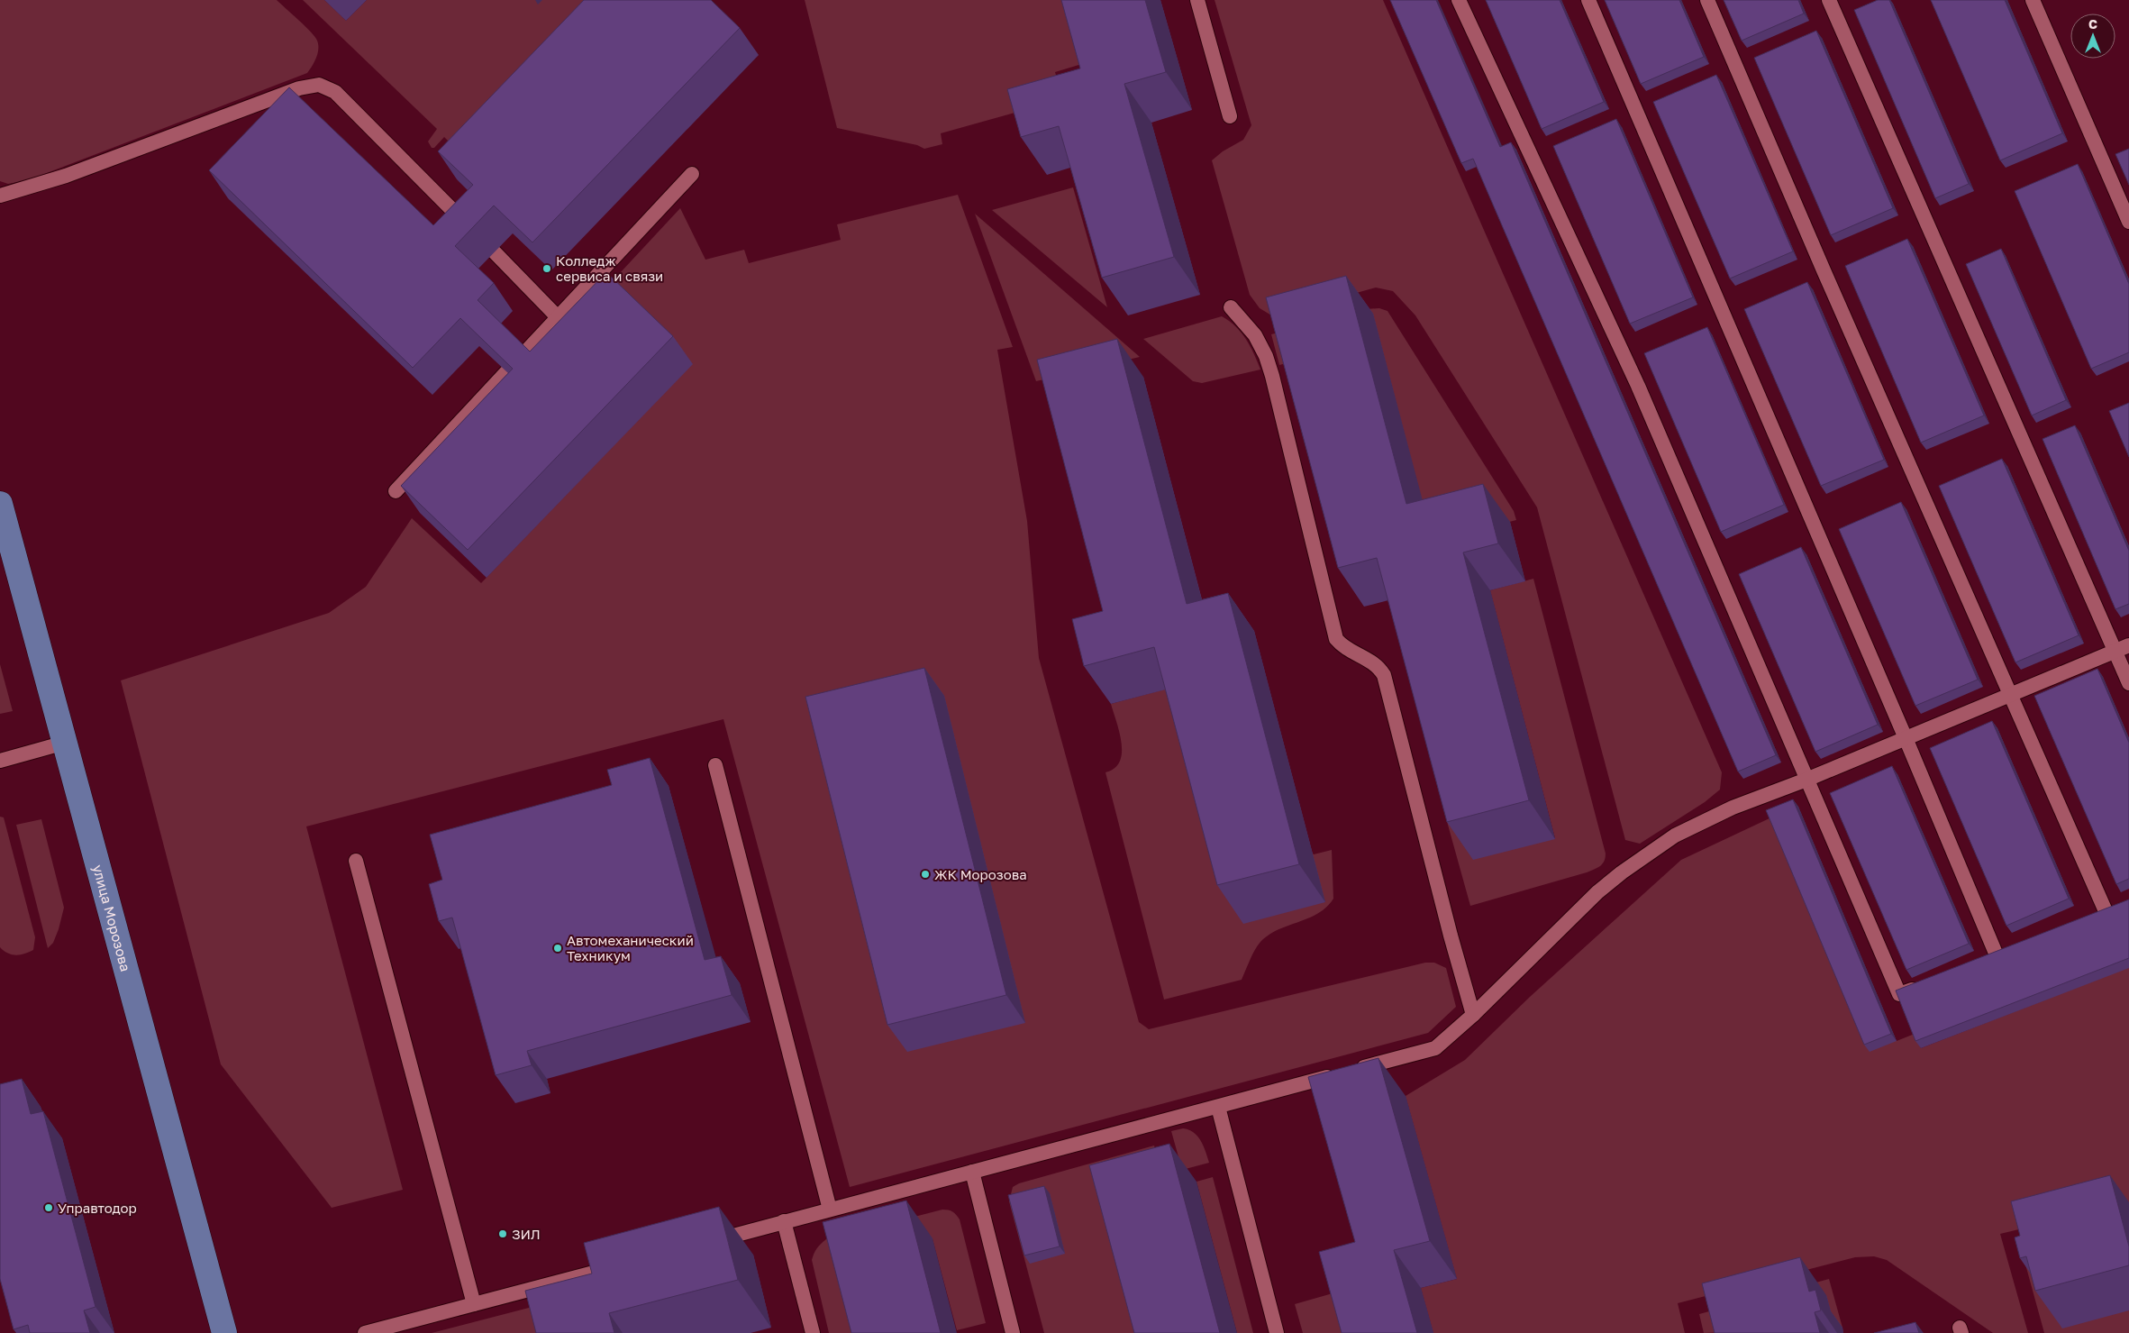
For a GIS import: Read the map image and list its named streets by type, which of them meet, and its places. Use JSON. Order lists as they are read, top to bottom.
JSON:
{
  "streets": {
    "main road": ["улица Морозова"]
  },
  "places": [
    "Колледж сервиса и связи",
    "ЖК Морозова",
    "Автомеханический Техникум",
    "Управтодор",
    "ЗИЛ"
  ],
  "north": "top"
}
